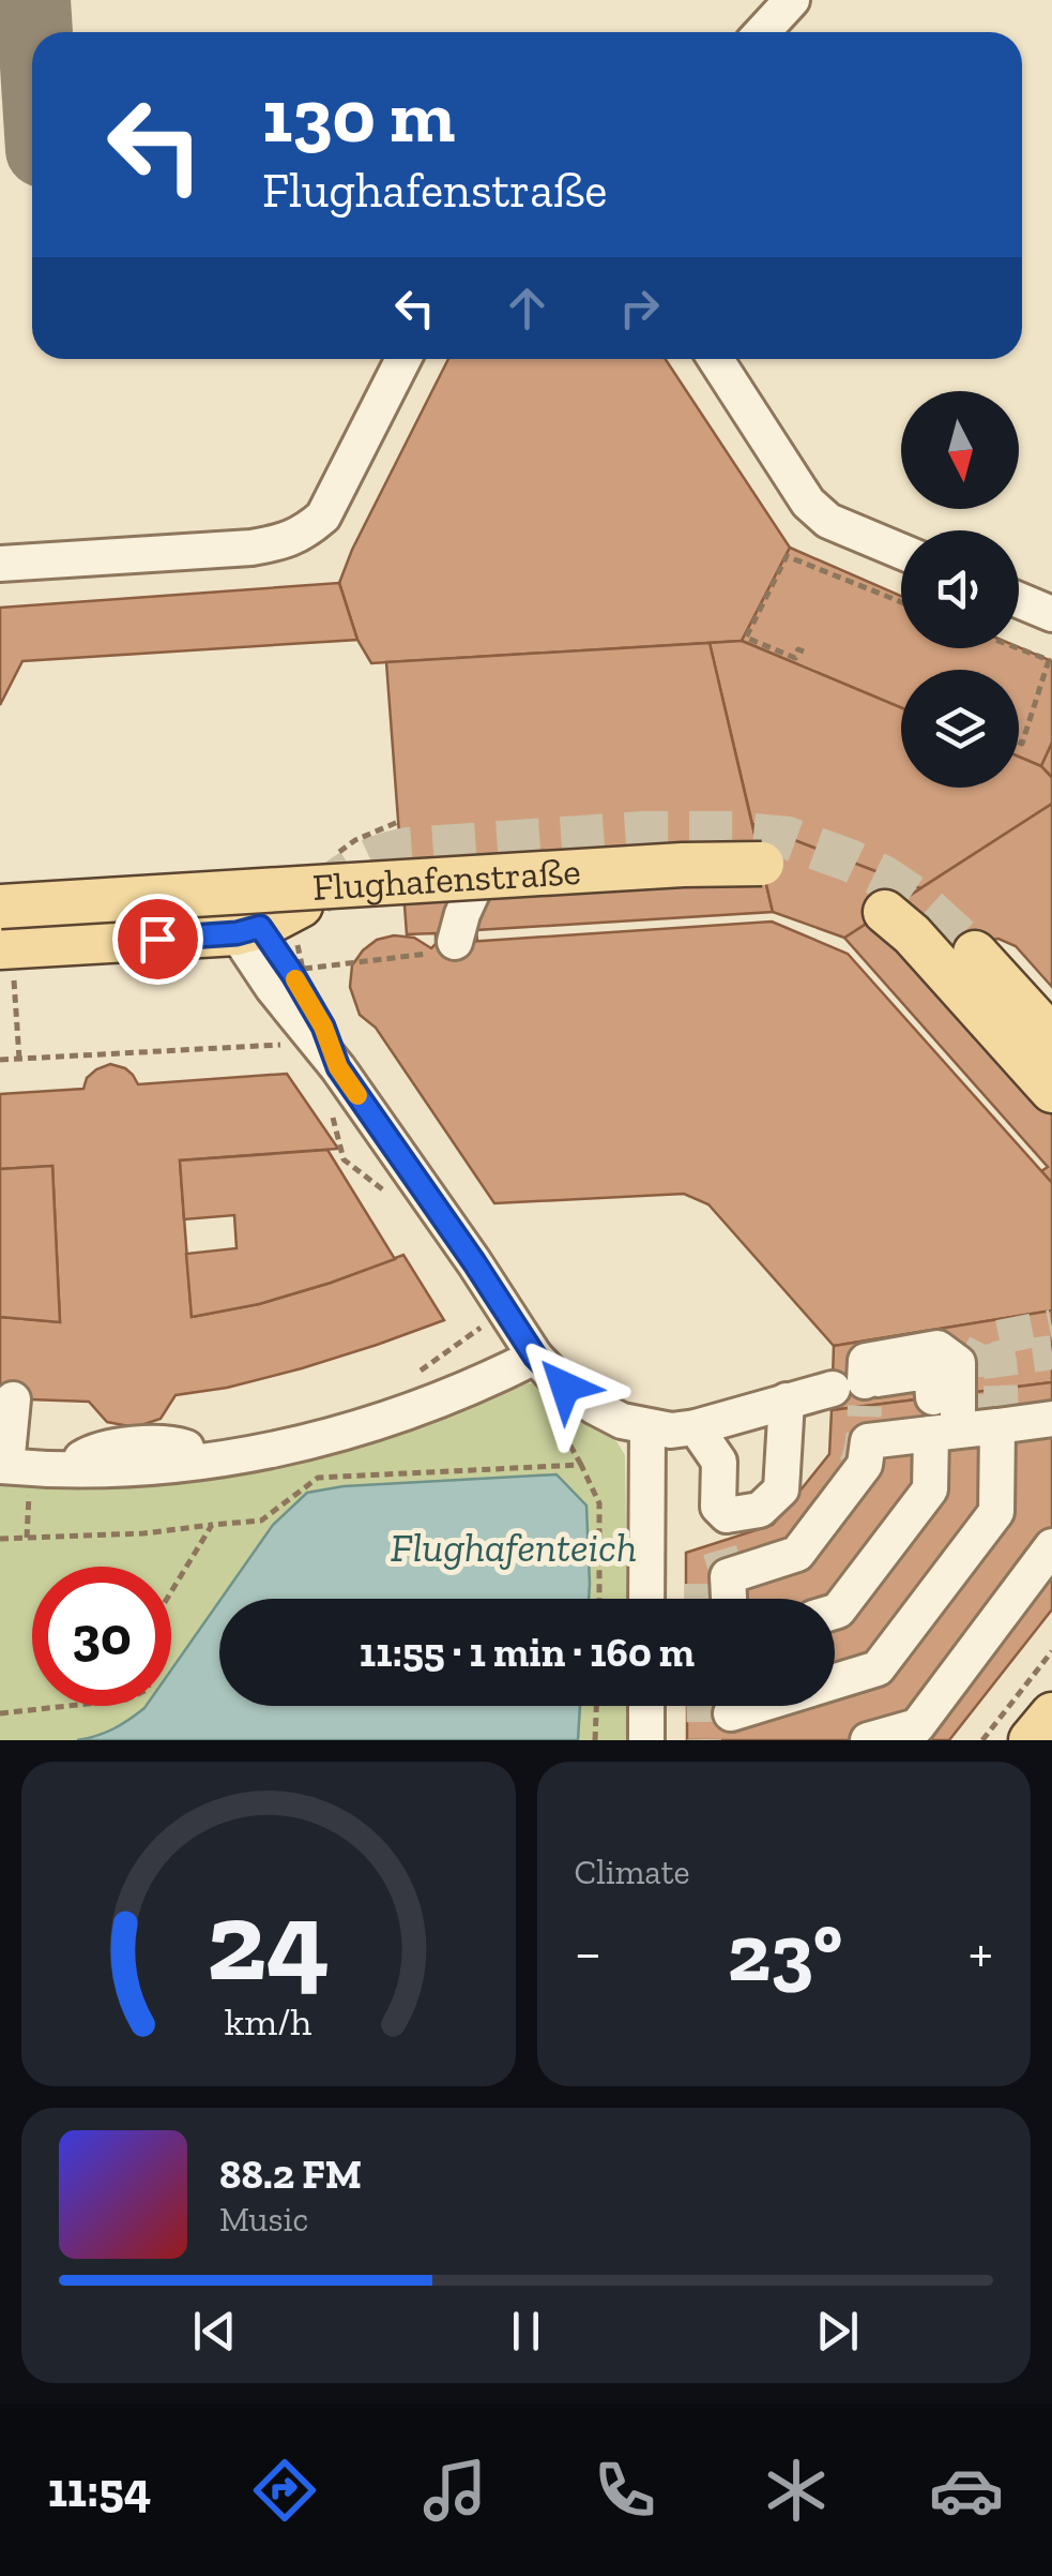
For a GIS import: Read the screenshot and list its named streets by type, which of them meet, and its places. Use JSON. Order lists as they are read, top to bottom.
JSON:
{
  "streets": {
    "main road": ["Flughafenstraße"]
  },
  "water": ["Flughafenteich"],
  "north": "bottom",
  "page": {
    "turn": ["130 m", "Flughafenstraße"],
    "limit": "30",
    "trip": "11:55 · 1 min · 160 m",
    "tile": "Climate",
    "heat": ["−", "23°", "+"],
    "song": ["88.2 FM", "Music"],
    "tabs": "11:54",
    "gauge": ["24", "km/h"]
  }
}
